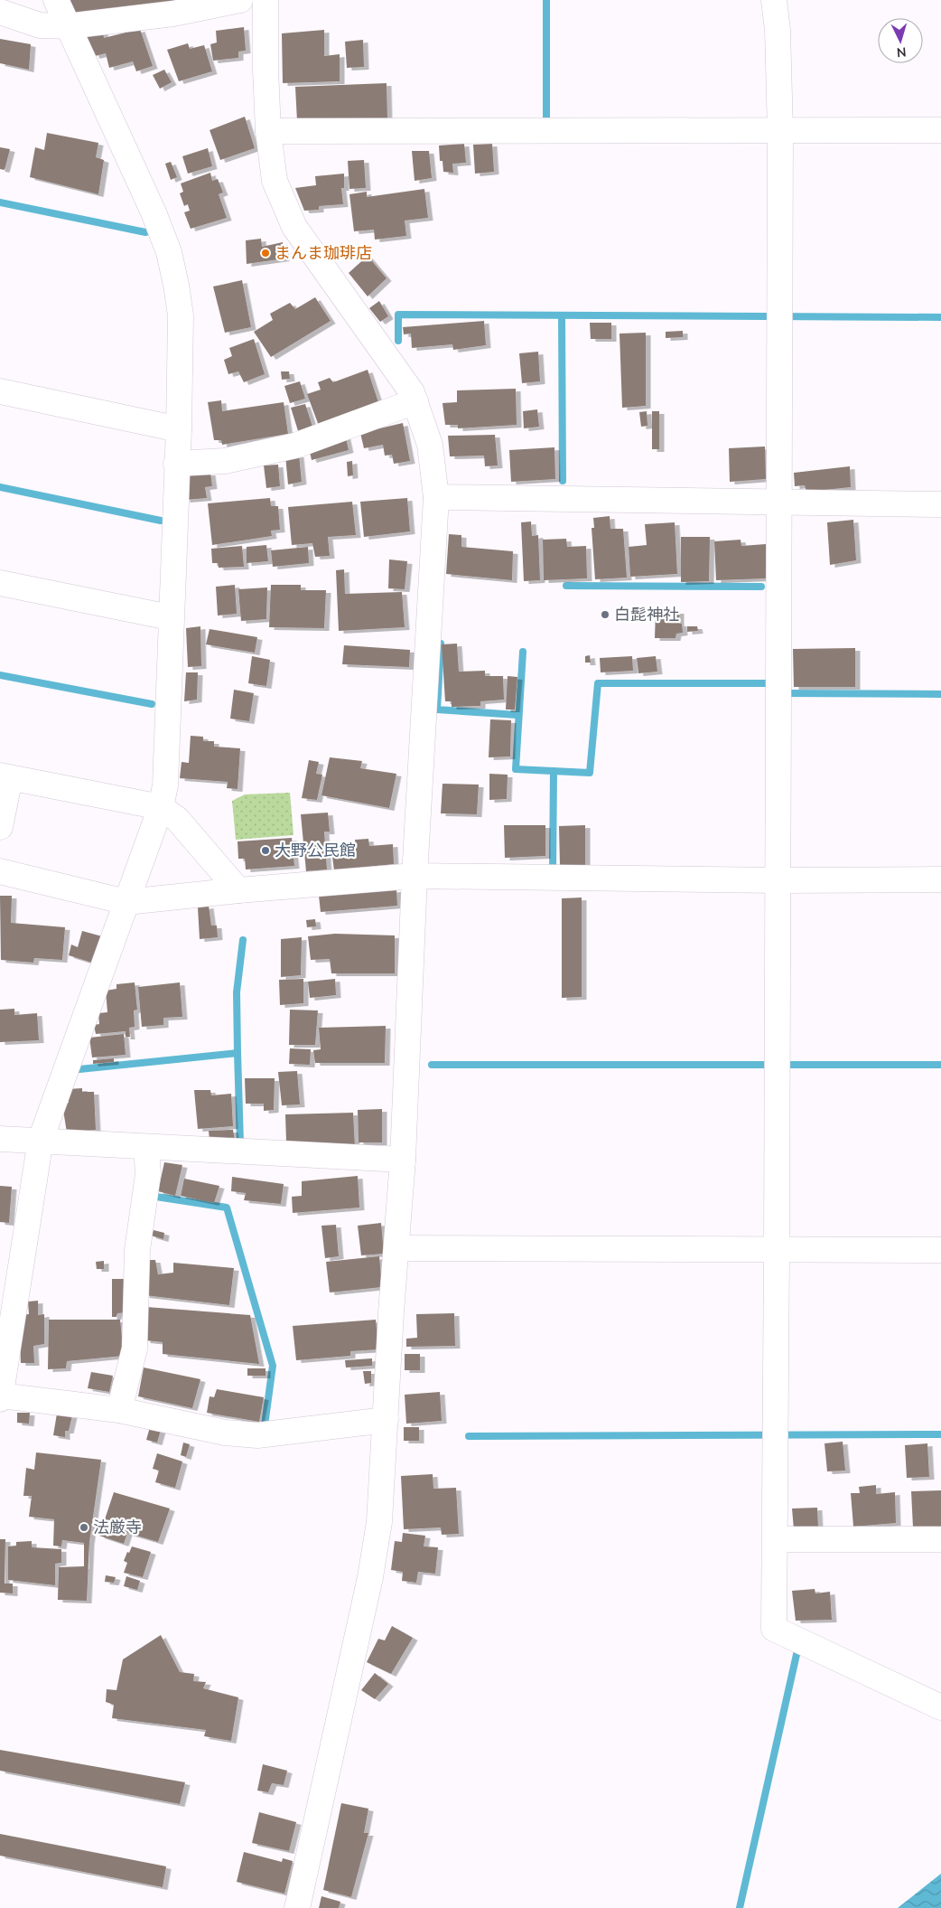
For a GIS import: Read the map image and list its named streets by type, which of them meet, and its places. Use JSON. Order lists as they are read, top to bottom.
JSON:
{
  "places": [
    "まんま珈琲店",
    "白髭神社",
    "大野公民館",
    "法厳寺"
  ],
  "north": "bottom"
}
